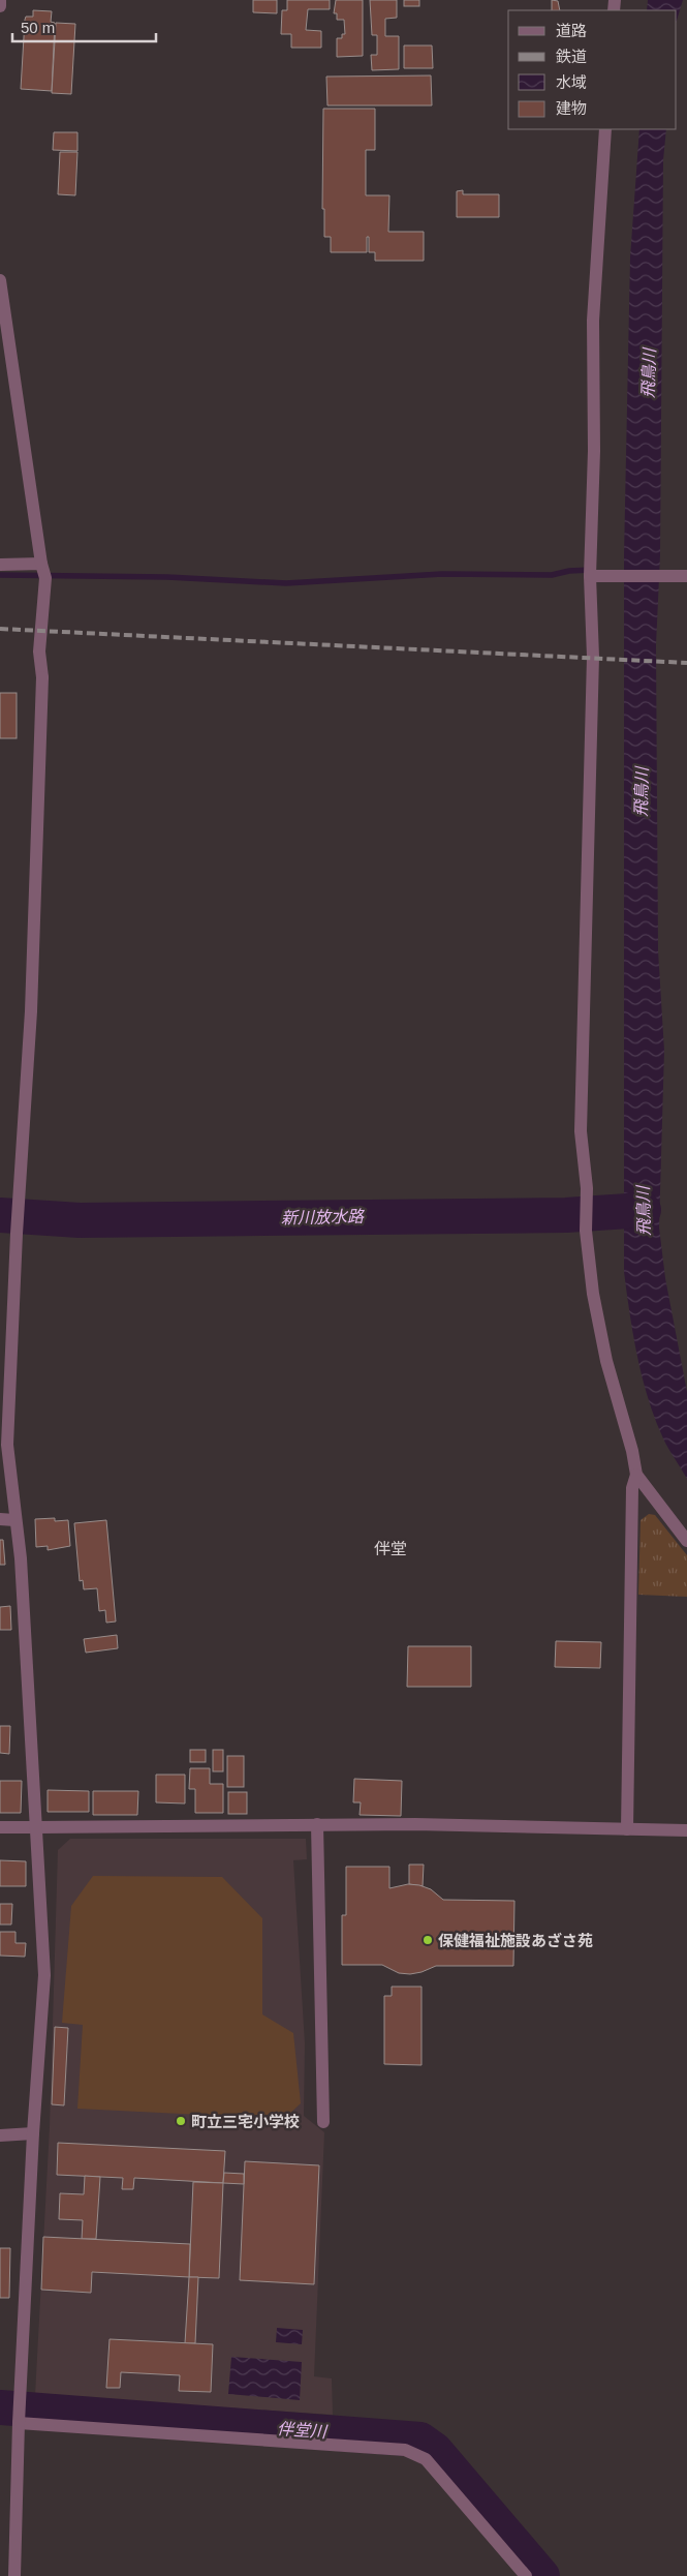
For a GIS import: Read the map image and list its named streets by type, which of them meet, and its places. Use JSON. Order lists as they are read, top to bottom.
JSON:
{
  "districts": ["伴堂"],
  "water": ["飛鳥川", "新川放水路", "伴堂川"],
  "places": ["保健福祉施設あざさ苑", "町立三宅小学校"],
  "legend": [
    "道路",
    "鉄道",
    "水域",
    "建物"
  ],
  "scale_bar": "50 m"
}
